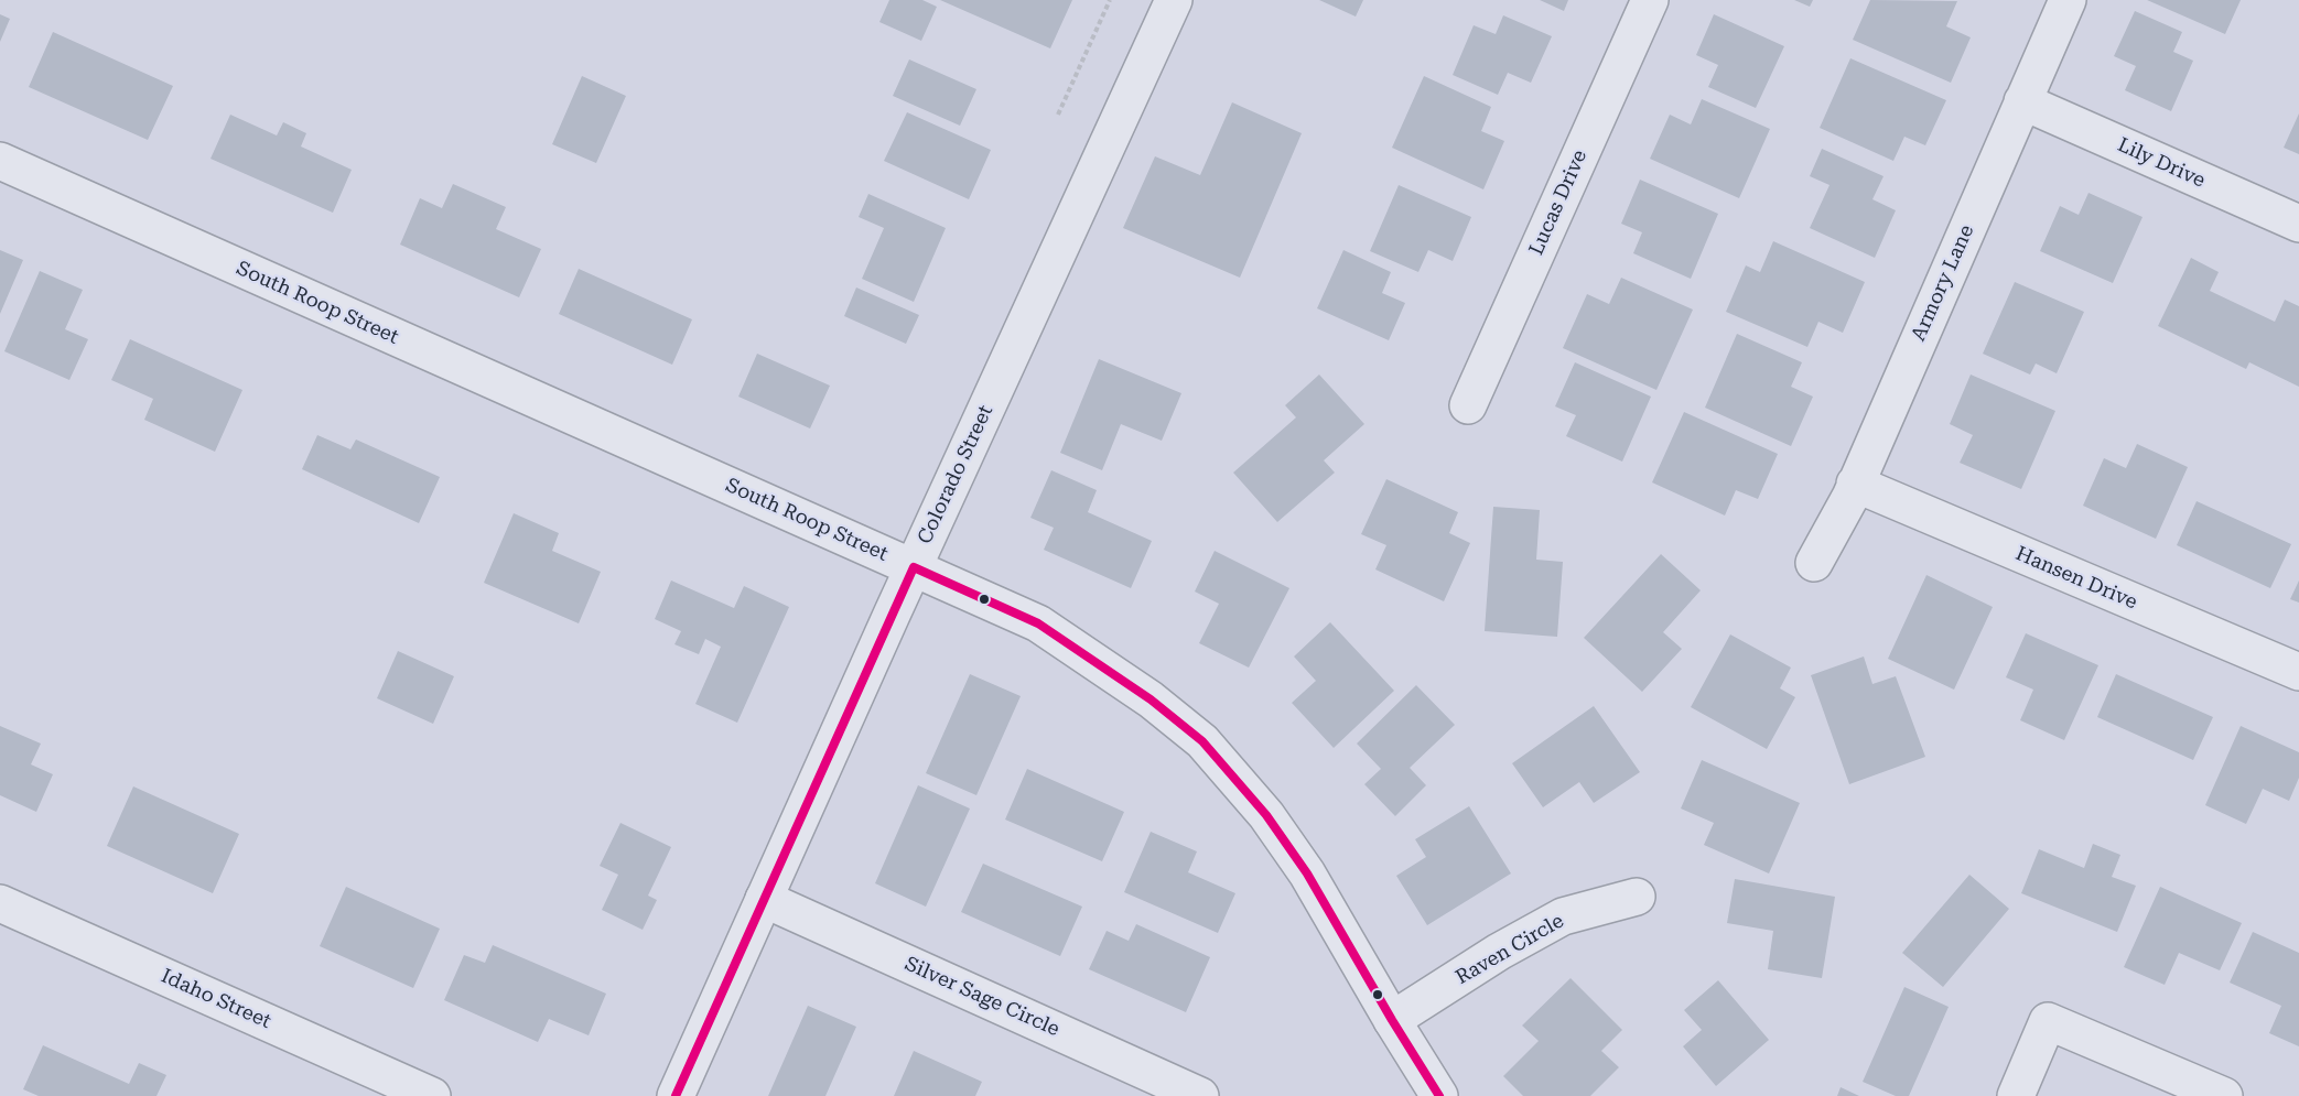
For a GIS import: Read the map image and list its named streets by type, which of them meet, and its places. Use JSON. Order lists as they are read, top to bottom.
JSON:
{
  "streets": {
    "street": [
      "Lily Drive",
      "Lucas Drive",
      "Armory Lane",
      "South Roop Street",
      "Colorado Street",
      "Hansen Drive",
      "Raven Circle",
      "Silver Sage Circle",
      "Idaho Street"
    ]
  },
  "crossings": [
    ["Lily Drive", "Armory Lane"],
    ["Armory Lane", "Hansen Drive"],
    ["South Roop Street", "Colorado Street"],
    ["South Roop Street", "Raven Circle"],
    ["Colorado Street", "Silver Sage Circle"]
  ]
}
